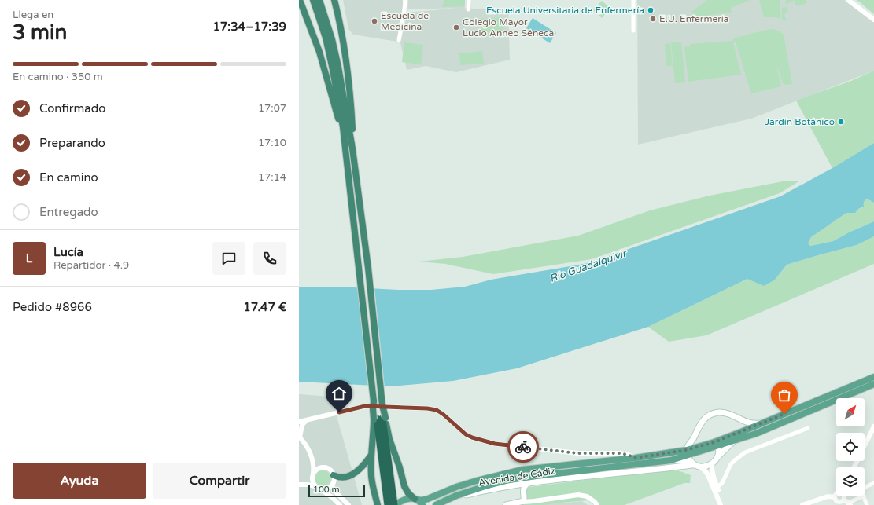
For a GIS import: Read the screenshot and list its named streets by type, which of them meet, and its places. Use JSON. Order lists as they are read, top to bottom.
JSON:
{
  "streets": {
    "main road": ["Avenida de Cádiz"]
  },
  "water": ["Río Guadalquivir"],
  "places": [
    "Escuela Universitaria de Enfermería",
    "E.U. Enfermería",
    "Escuela de Medicina",
    "Colegio Mayor Lucio Anneo Séneca",
    "Jardín Botánico"
  ],
  "scale_bar": "100 m",
  "north": "top right",
  "page": {
    "heading": ["3 min", "Llega en", "17:34–17:39"],
    "panel": [
      "Lucía",
      "Repartidor · 4.9",
      "Pedido #8966",
      "17.47 €"
    ],
    "bar": "En camino · 350 m",
    "list": [
      ["Confirmado", "17:07"],
      ["Preparando", "17:10"],
      ["En camino", "17:14"],
      "Entregado"
    ],
    "round": "L",
    "buttons": ["Ayuda", "Compartir"],
    "scale": "100 m"
  }
}
